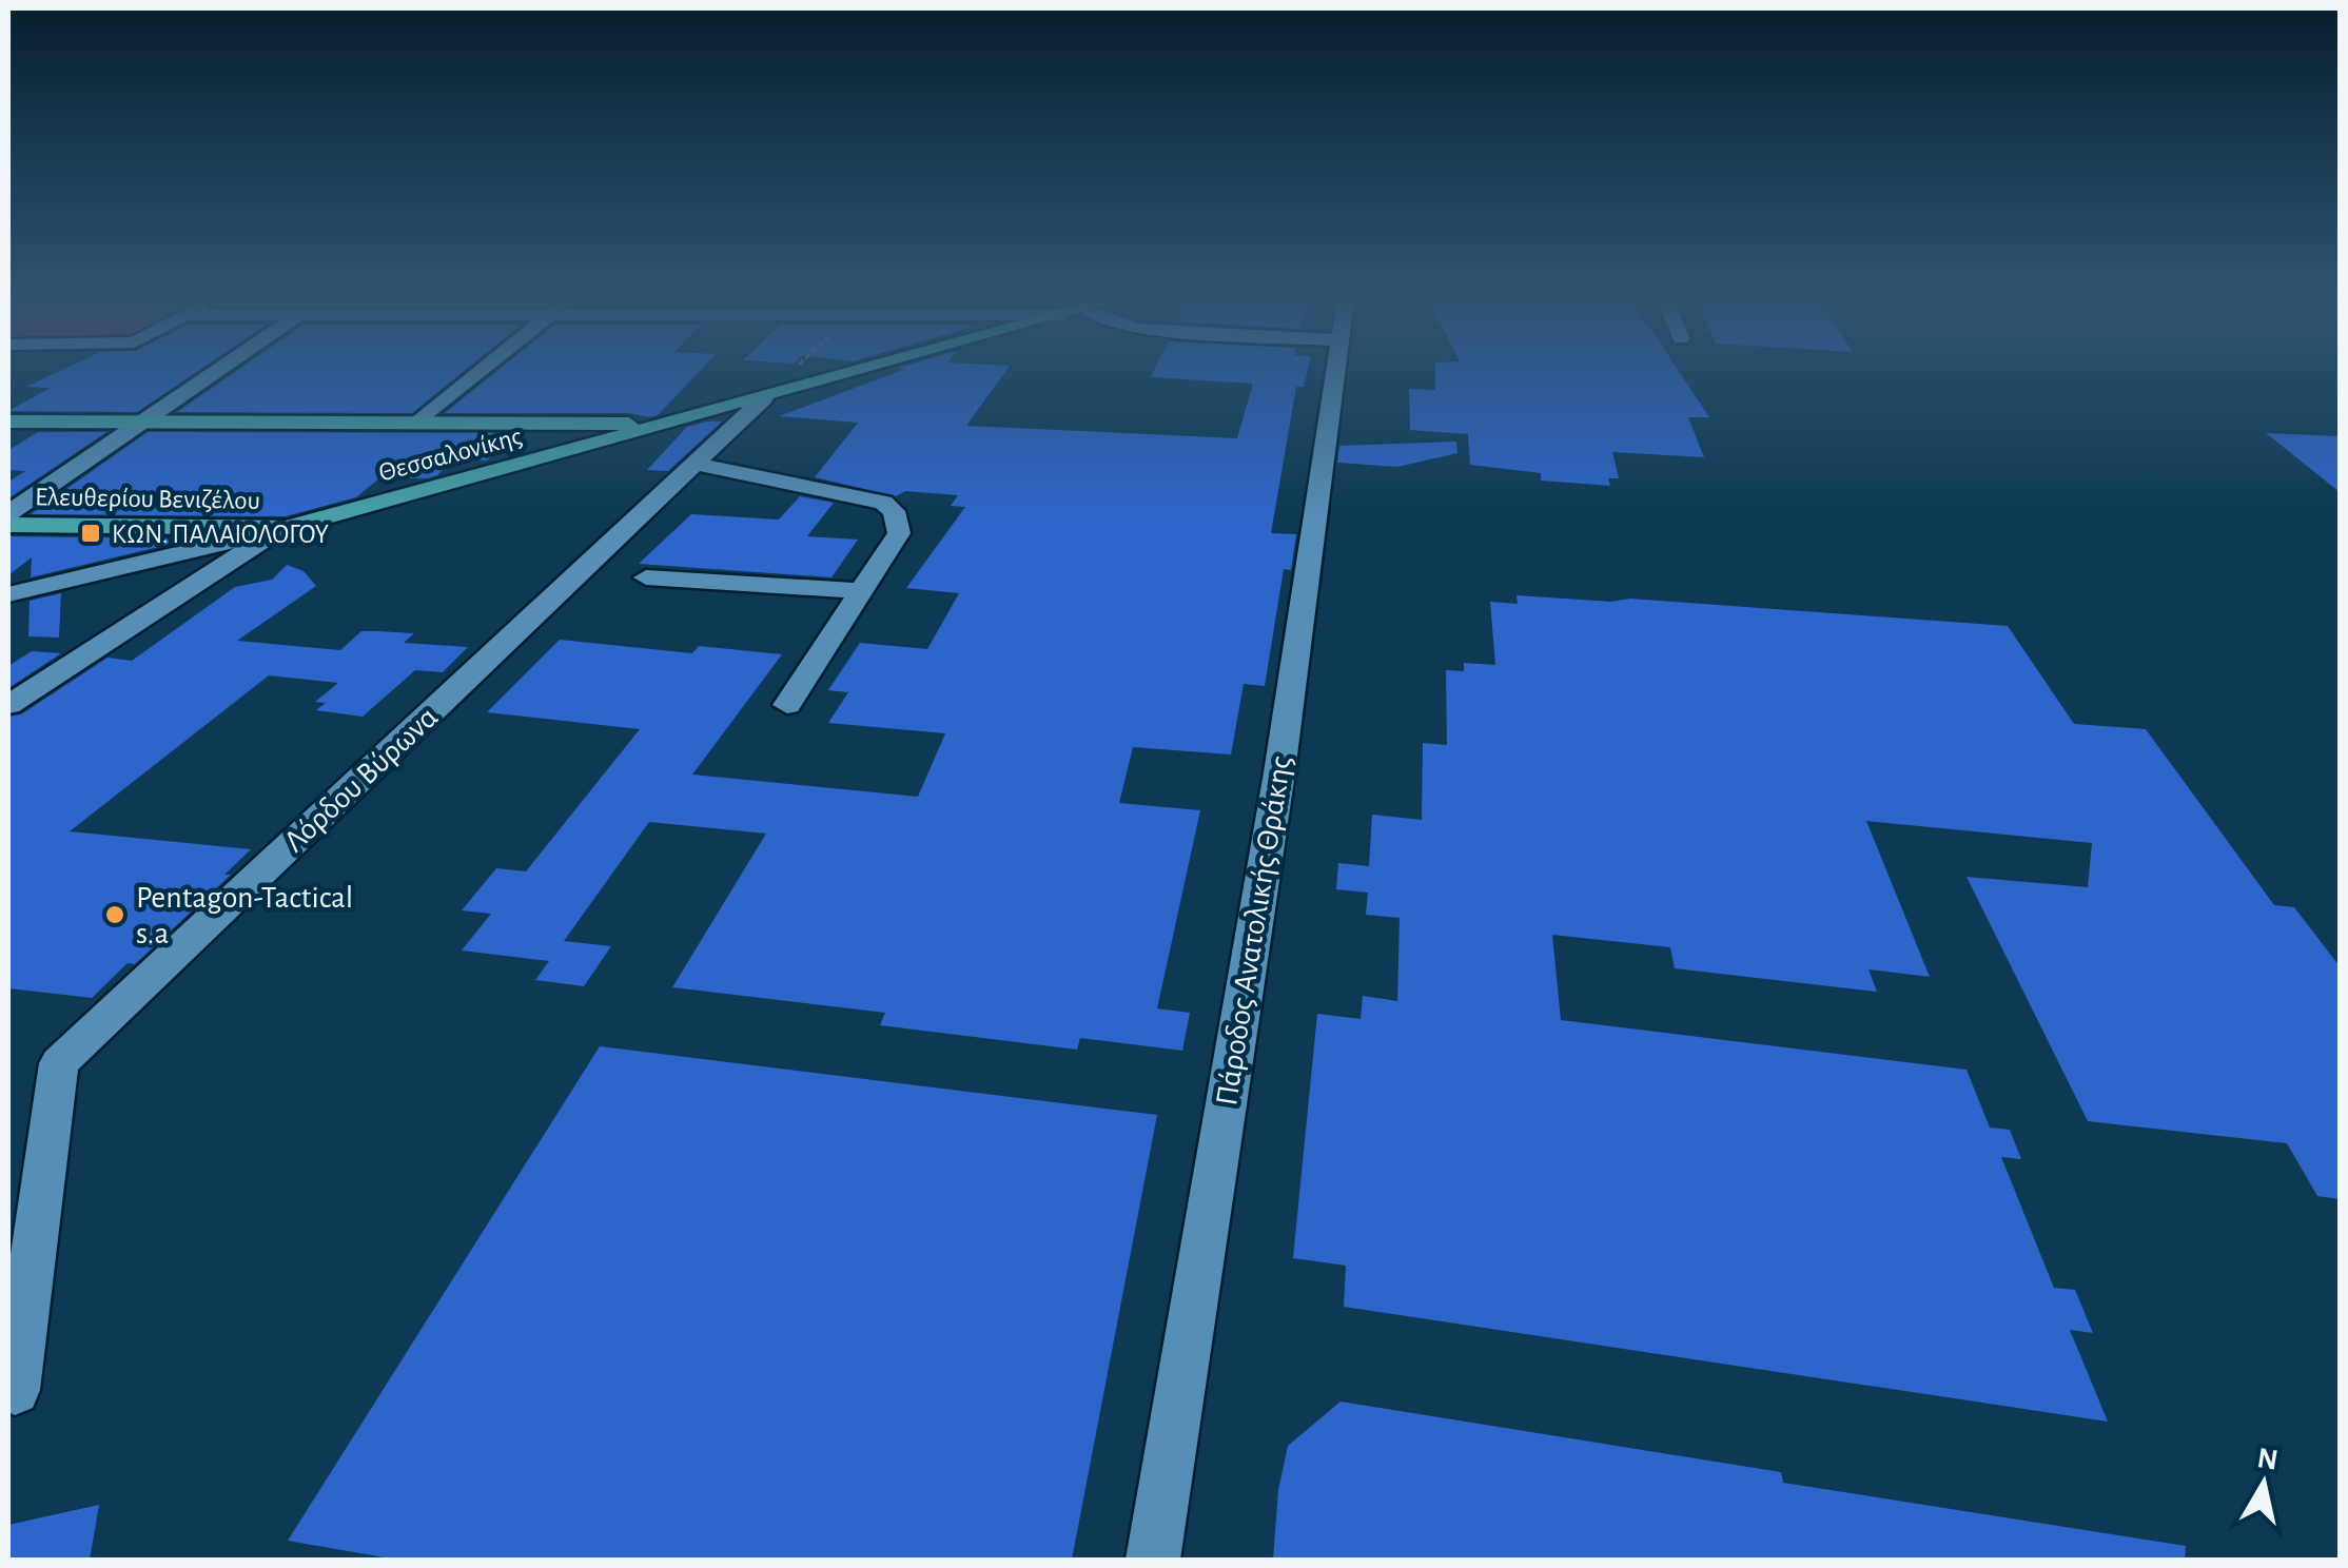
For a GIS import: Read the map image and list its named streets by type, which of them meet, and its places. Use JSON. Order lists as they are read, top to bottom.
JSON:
{
  "streets": {
    "main road": ["Θεσσαλονίκης", "Ελευθερίου Βενιζέλου"],
    "street": ["Λόρδου Βύρωνα", "Πάροδος Ανατολικής Θράκης"]
  },
  "crossings": [
    ["Θεσσαλονίκης", "Ελευθερίου Βενιζέλου"],
    ["Θεσσαλονίκης", "Λόρδου Βύρωνα"]
  ],
  "places": {
    "transit": ["ΚΩΝ. ΠΑΛΑΙΟΛΟΓΟΥ"],
    "other": ["Pentagon-Tactical s.a"]
  },
  "north": "top"
}
